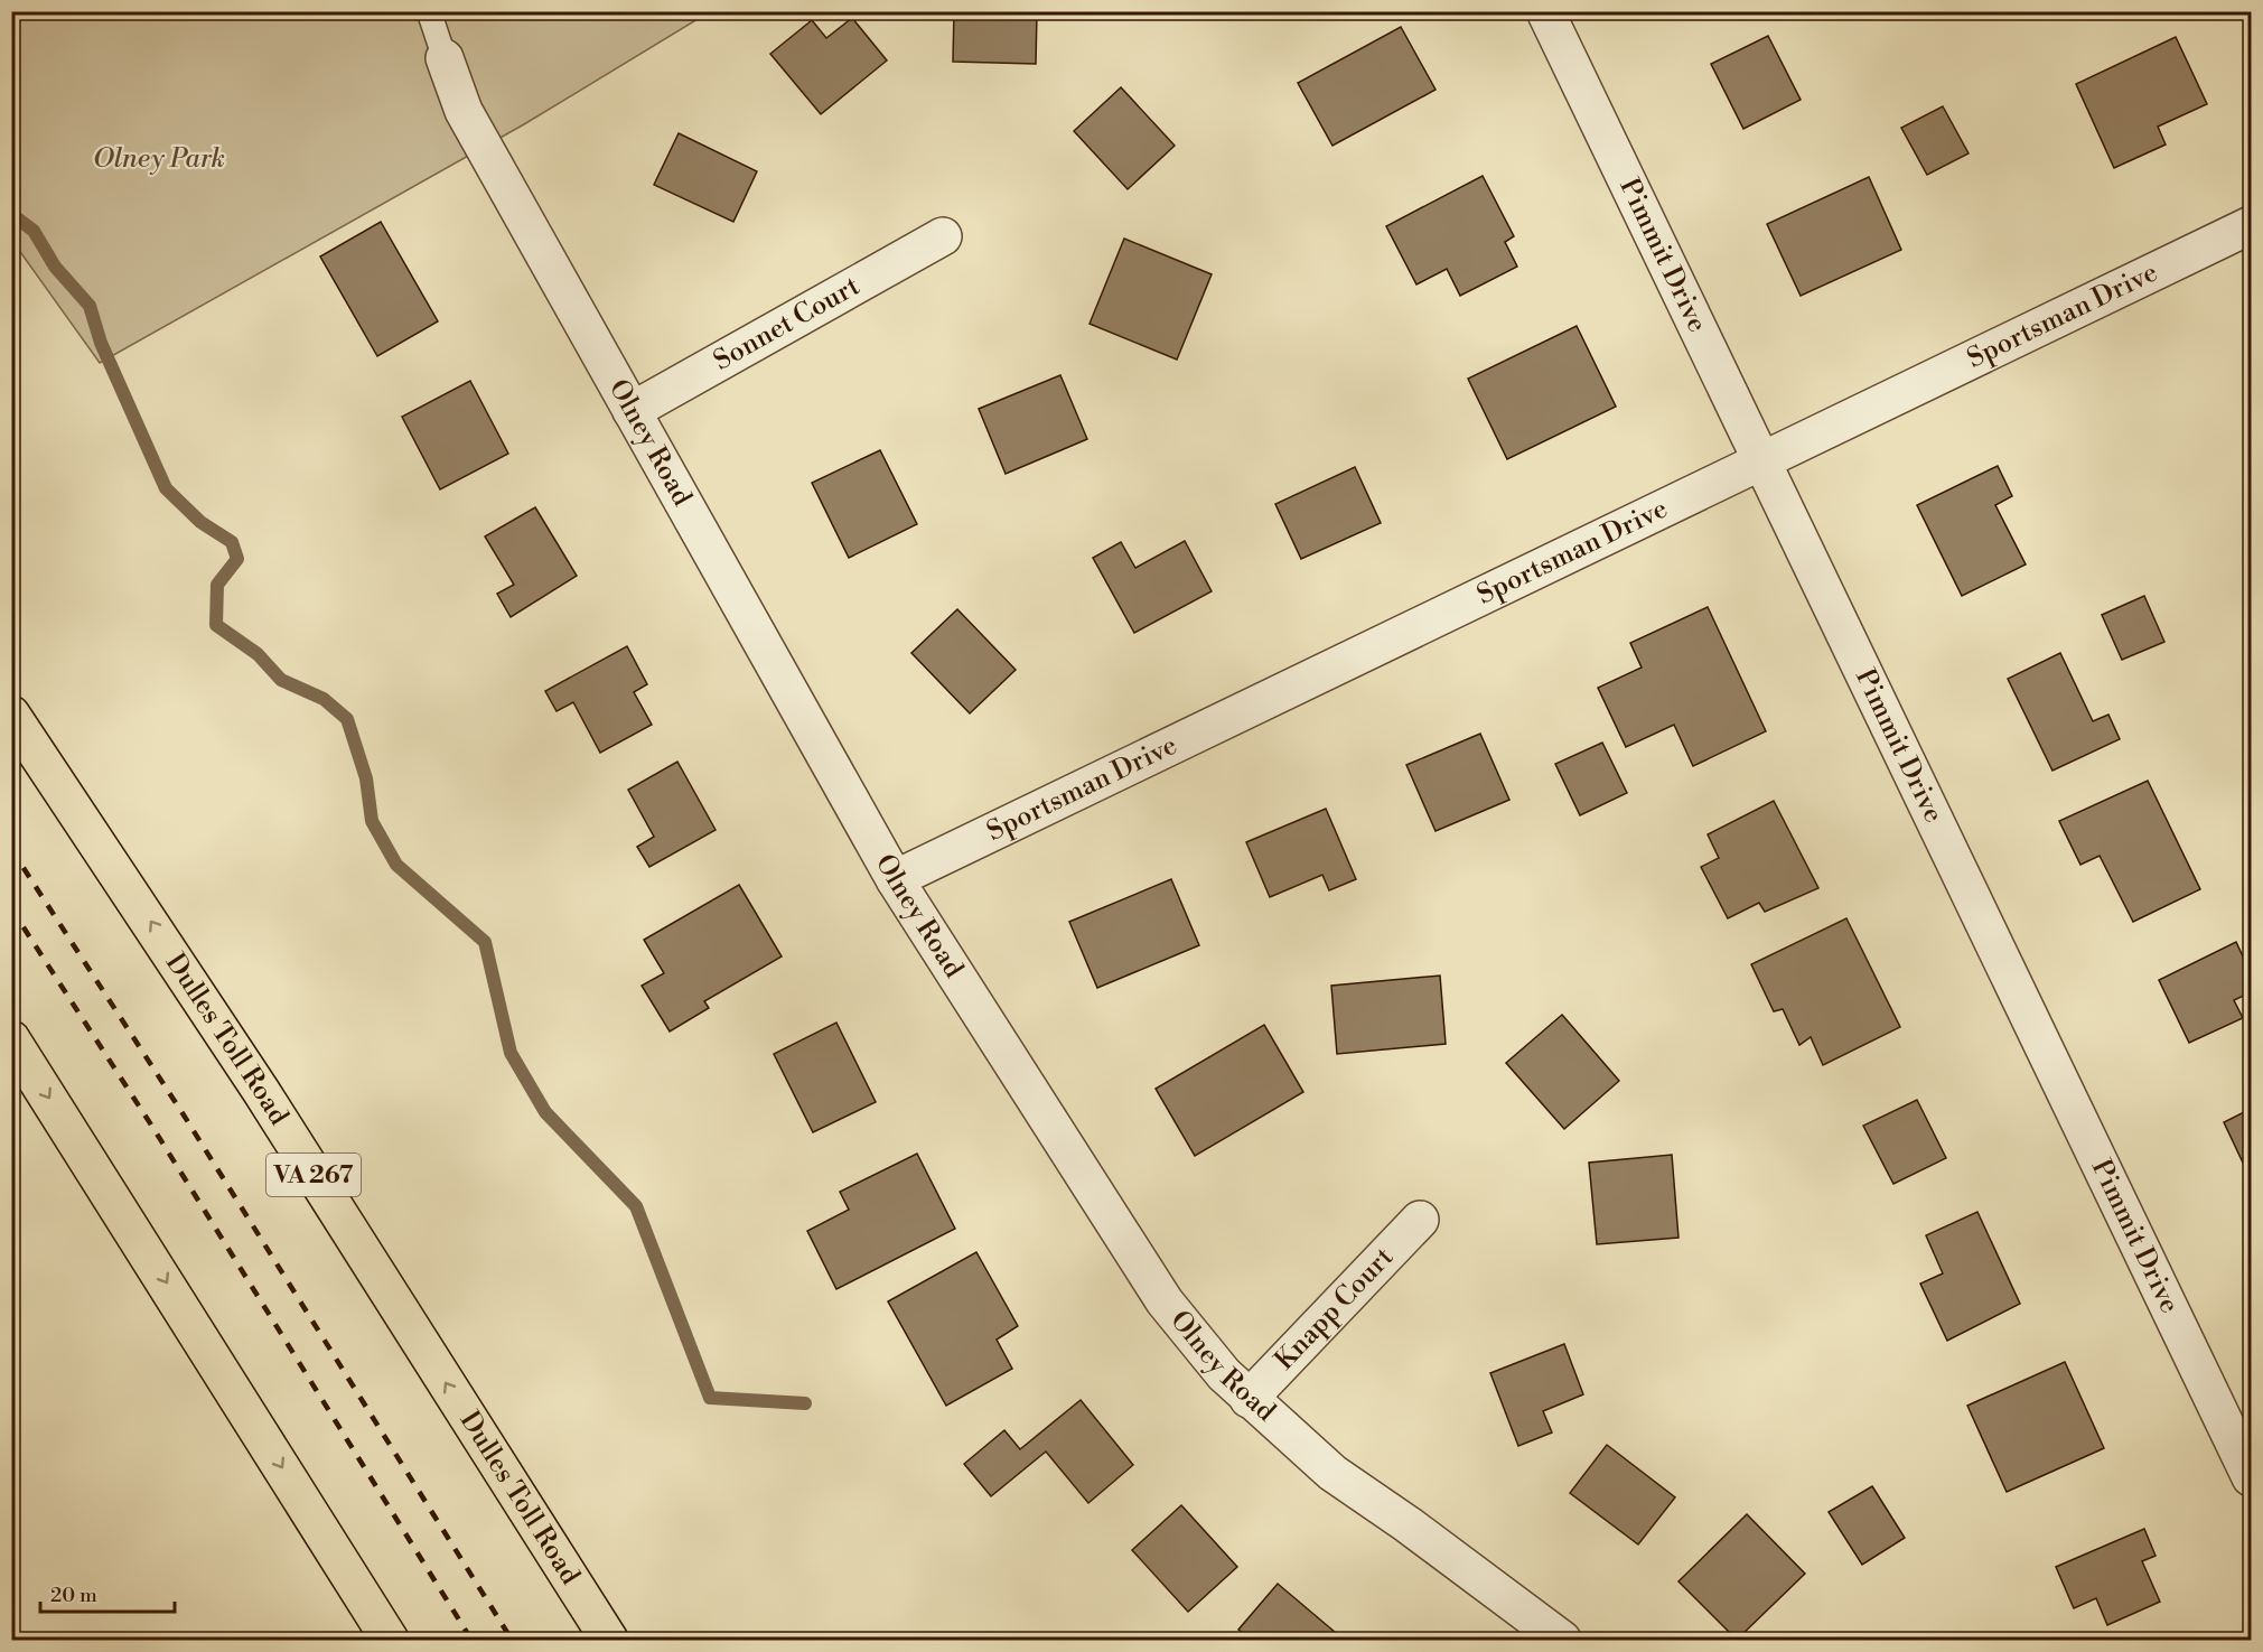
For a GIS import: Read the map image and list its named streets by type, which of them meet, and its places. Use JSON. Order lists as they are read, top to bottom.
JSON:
{
  "streets": {
    "highway": ["Dulles Toll Road", "VA 267"],
    "street": [
      "Pimmit Drive",
      "Sportsman Drive",
      "Sonnet Court",
      "Olney Road",
      "Knapp Court"
    ]
  },
  "crossings": [
    ["Pimmit Drive", "Sportsman Drive"],
    ["Sportsman Drive", "Olney Road"],
    ["Sonnet Court", "Olney Road"],
    ["Olney Road", "Knapp Court"]
  ],
  "parks": ["Olney Park"],
  "scale_bar": "20 m"
}
